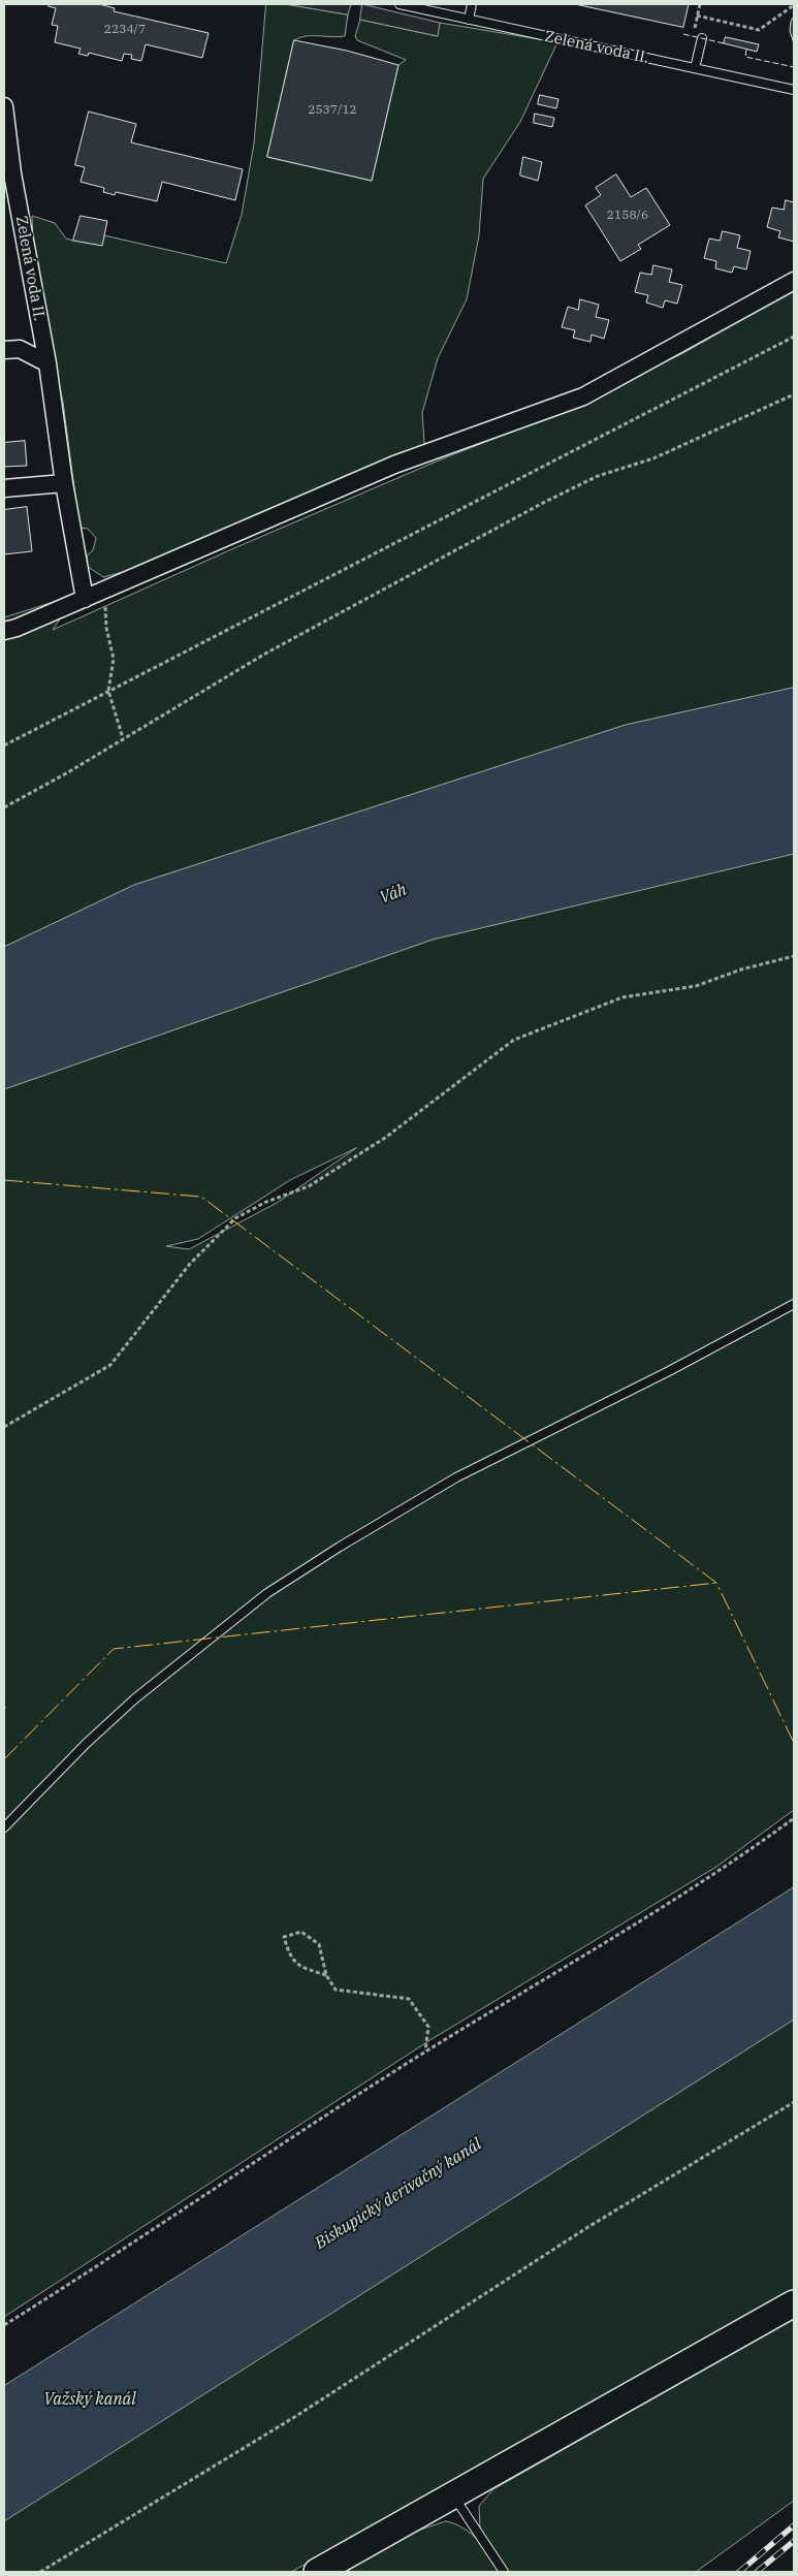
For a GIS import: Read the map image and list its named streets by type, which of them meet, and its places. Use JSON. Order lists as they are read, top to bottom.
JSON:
{
  "streets": {
    "street": ["Zelená voda II."]
  },
  "water": ["Váh", "Biskupický derivačný kanál", "Važský kanál"],
  "house_numbers": ["2234/7", "2537/12", "2158/6"]
}
